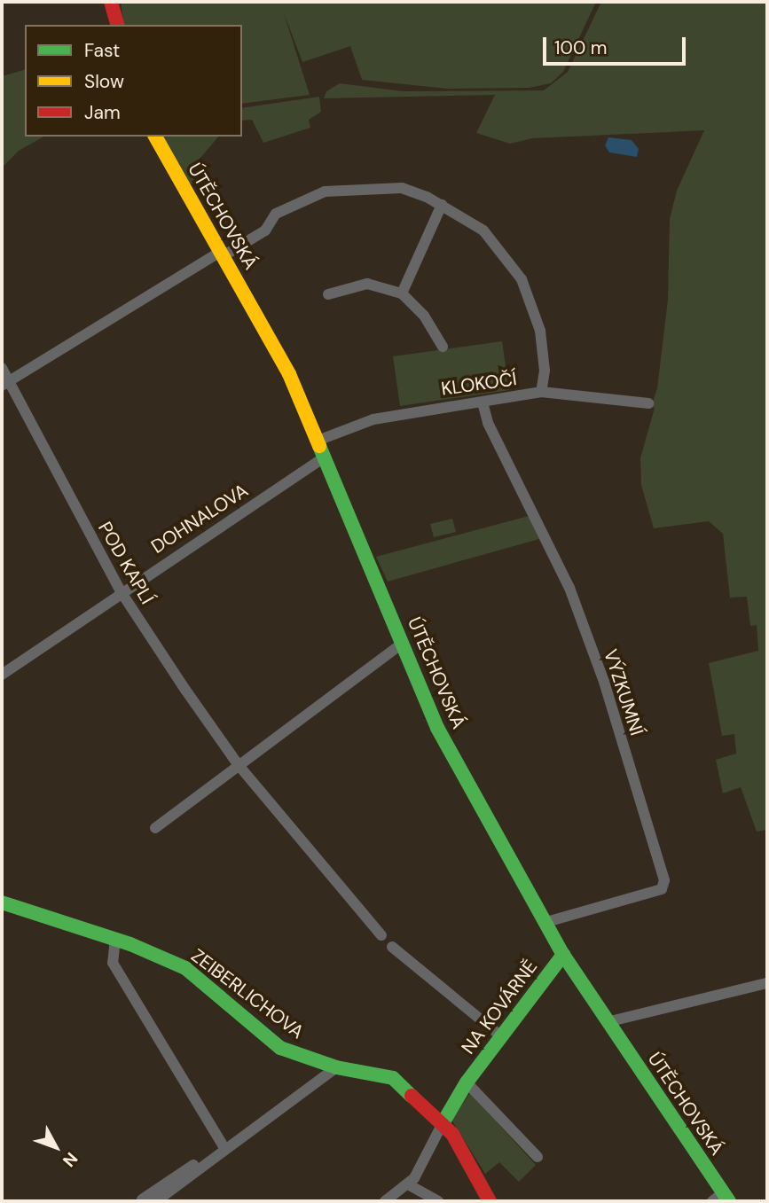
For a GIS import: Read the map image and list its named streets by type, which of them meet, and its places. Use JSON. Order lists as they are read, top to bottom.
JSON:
{
  "streets": {
    "street": [
      "ÚTĚCHOVSKÁ",
      "KLOKOČÍ",
      "DOHNALOVA",
      "POD KAPLÍ",
      "VÝZKUMNÍ",
      "ZEIBERLICHOVA",
      "NA KOVÁRNĚ"
    ]
  },
  "crossings": [
    ["ÚTĚCHOVSKÁ", "KLOKOČÍ"],
    ["ÚTĚCHOVSKÁ", "DOHNALOVA"],
    ["ÚTĚCHOVSKÁ", "VÝZKUMNÍ"],
    ["ÚTĚCHOVSKÁ", "NA KOVÁRNĚ"],
    ["KLOKOČÍ", "VÝZKUMNÍ"],
    ["DOHNALOVA", "POD KAPLÍ"],
    ["ZEIBERLICHOVA", "NA KOVÁRNĚ"]
  ],
  "legend": ["Fast", "Slow", "Jam"],
  "scale_bar": "100 m",
  "north": "bottom right"
}
